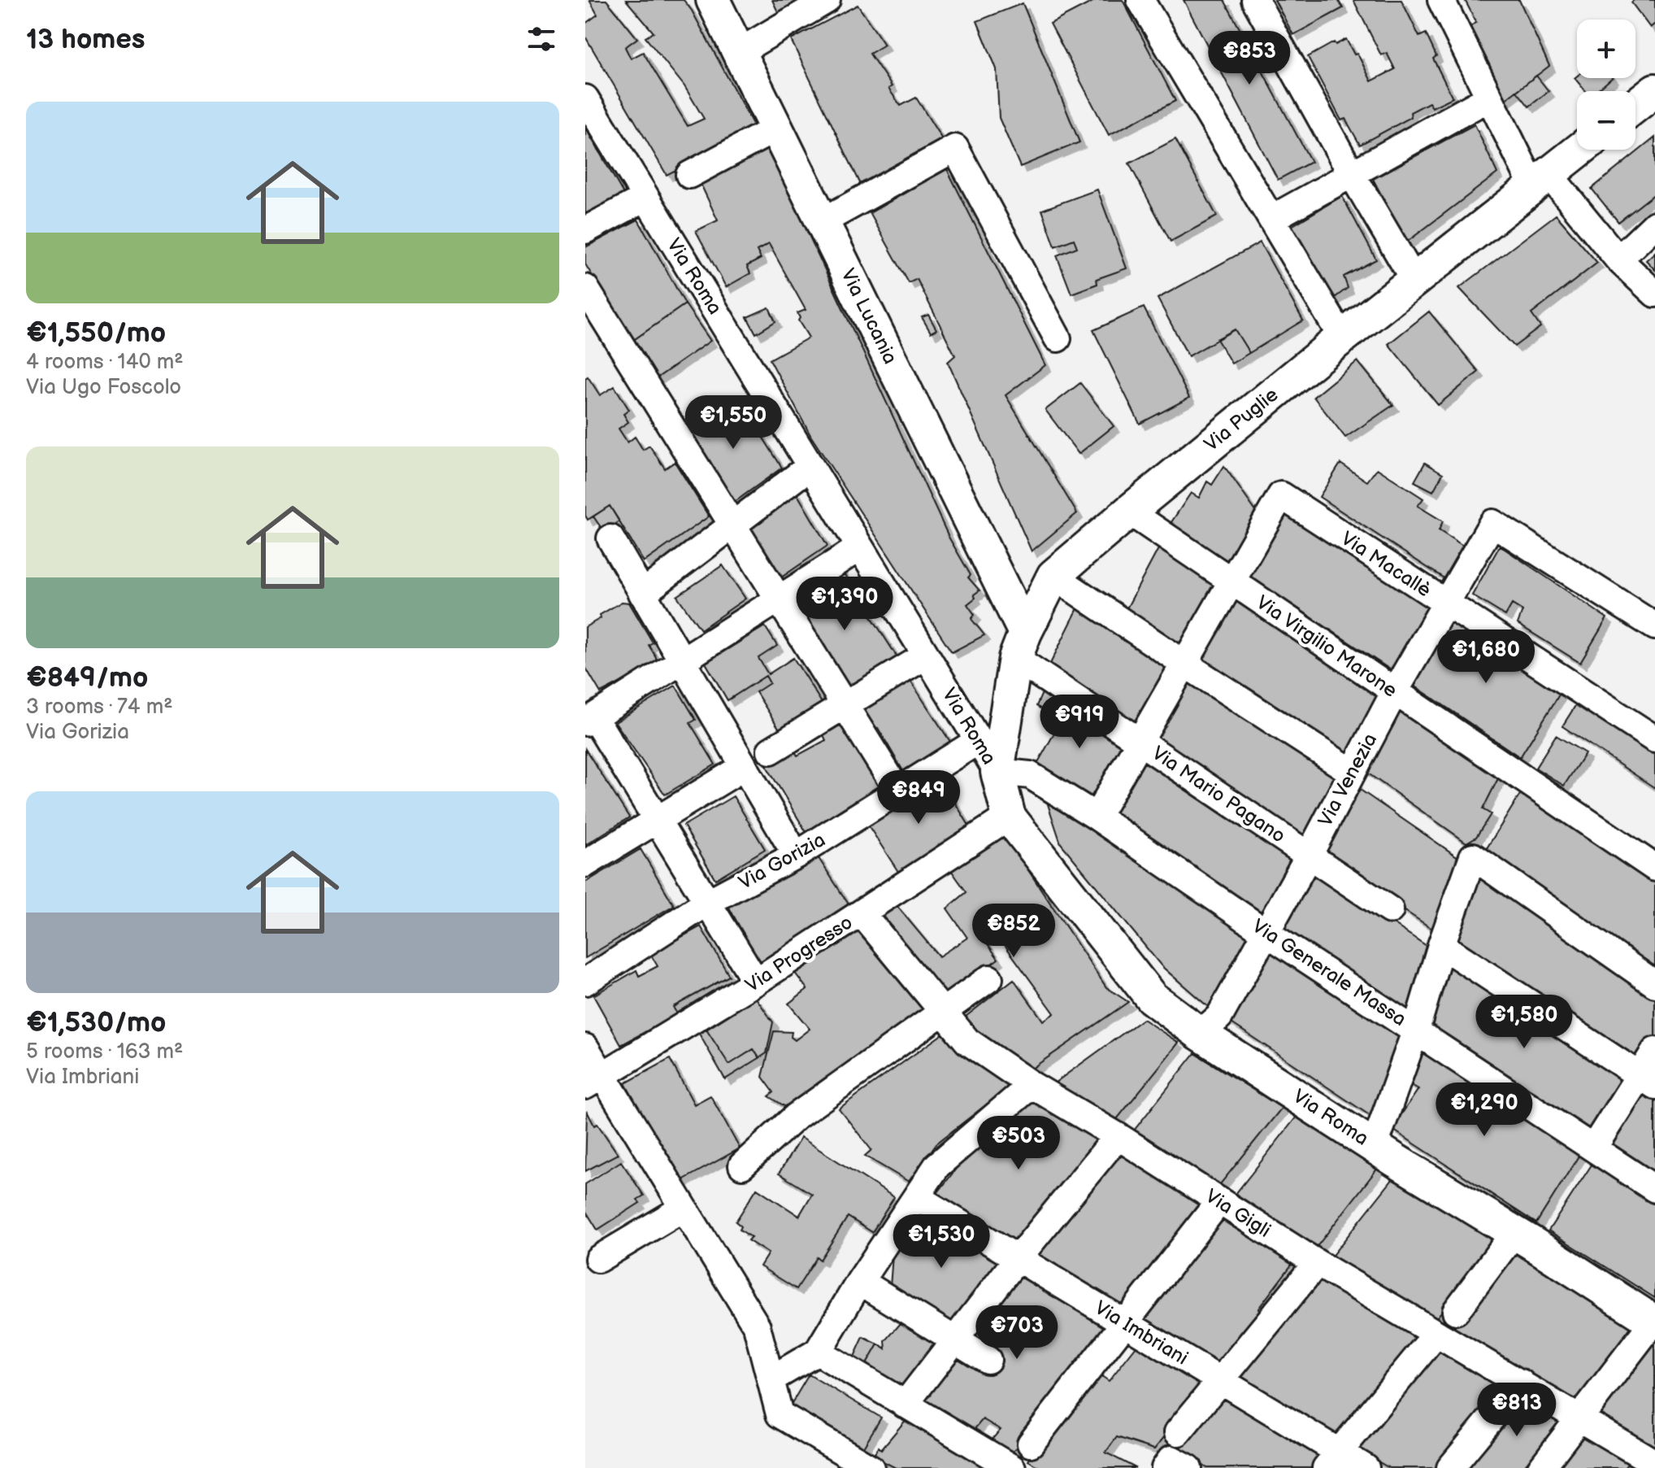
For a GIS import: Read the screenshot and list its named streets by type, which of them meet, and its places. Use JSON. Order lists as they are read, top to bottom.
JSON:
{
  "streets": {
    "street": [
      "Via Roma",
      "Via Lucania",
      "Via Puglie",
      "Via Macallè",
      "Via Virgilio Marone",
      "Via Venezia",
      "Via Mario Pagano",
      "Via Gorizia",
      "Via Progresso",
      "Via Generale Massa",
      "Via Gigli",
      "Via Imbriani"
    ]
  },
  "crossings": [
    ["Via Roma", "Via Puglie"],
    ["Via Roma", "Via Venezia"],
    ["Via Roma", "Via Gorizia"],
    ["Via Roma", "Via Progresso"],
    ["Via Roma", "Via Generale Massa"],
    ["Via Lucania", "Via Puglie"],
    ["Via Lucania", "Via Mario Pagano"],
    ["Via Puglie", "Via Virgilio Marone"],
    ["Via Puglie", "Via Mario Pagano"],
    ["Via Puglie", "Via Generale Massa"],
    ["Via Macallè", "Via Virgilio Marone"],
    ["Via Macallè", "Via Venezia"],
    ["Via Virgilio Marone", "Via Venezia"],
    ["Via Venezia", "Via Mario Pagano"],
    ["Via Venezia", "Via Generale Massa"],
    ["Via Progresso", "Via Gigli"]
  ],
  "page": {
    "heading": "13 homes",
    "map_buttons": ["+", "−"],
    "price": [
      "€853",
      "€1,550",
      "€1,390",
      "€1,680",
      "€919",
      "€849",
      "€852",
      "€1,580",
      "€1,290",
      "€503",
      "€1,530",
      "€703",
      "€813"
    ],
    "list": [
      {
        "name": "€1,550/mo",
        "note": "4 rooms · 140 m² · Via Ugo Foscolo"
      },
      {
        "name": "€849/mo",
        "note": "3 rooms · 74 m² · Via Gorizia"
      },
      {
        "name": "€1,530/mo",
        "note": "5 rooms · 163 m² · Via Imbriani"
      }
    ]
  }
}
